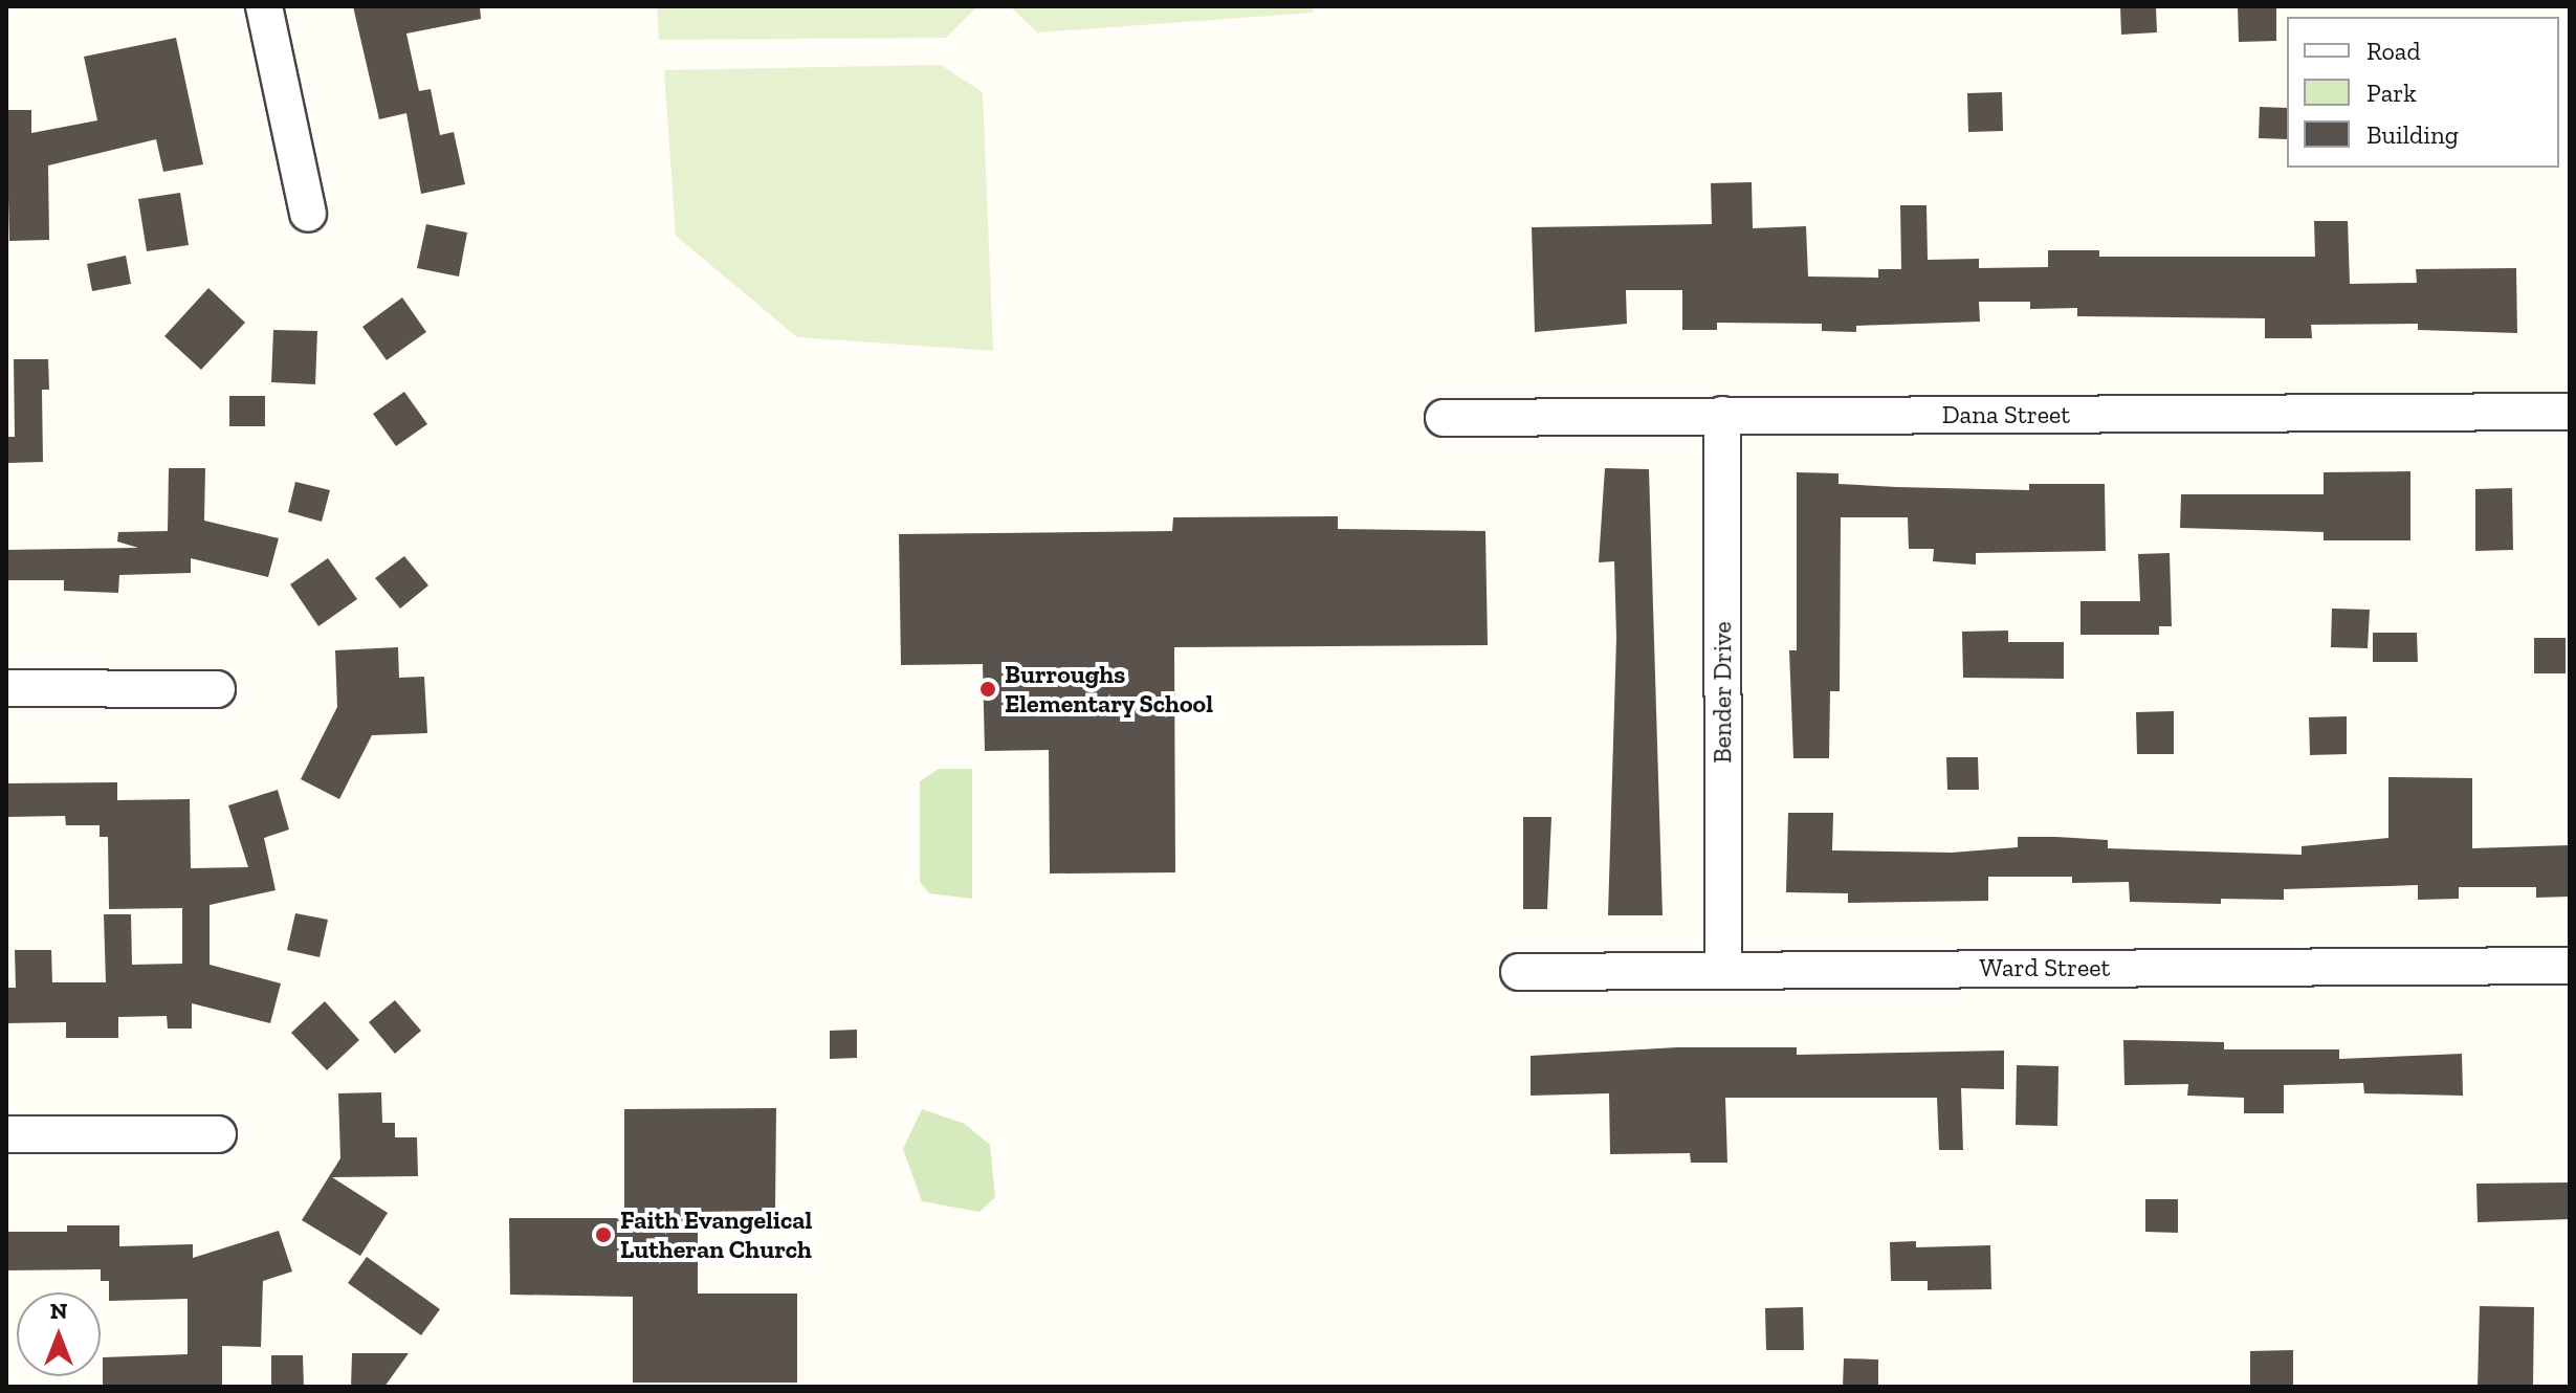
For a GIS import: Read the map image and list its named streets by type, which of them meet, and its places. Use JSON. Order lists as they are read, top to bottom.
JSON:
{
  "streets": {
    "street": ["Dana Street", "Bender Drive", "Ward Street"]
  },
  "crossings": [
    ["Dana Street", "Bender Drive"],
    ["Bender Drive", "Ward Street"]
  ],
  "places": ["Burroughs Elementary School", "Faith Evangelical Lutheran Church"],
  "legend": ["Road", "Park", "Building"],
  "north": "top"
}
